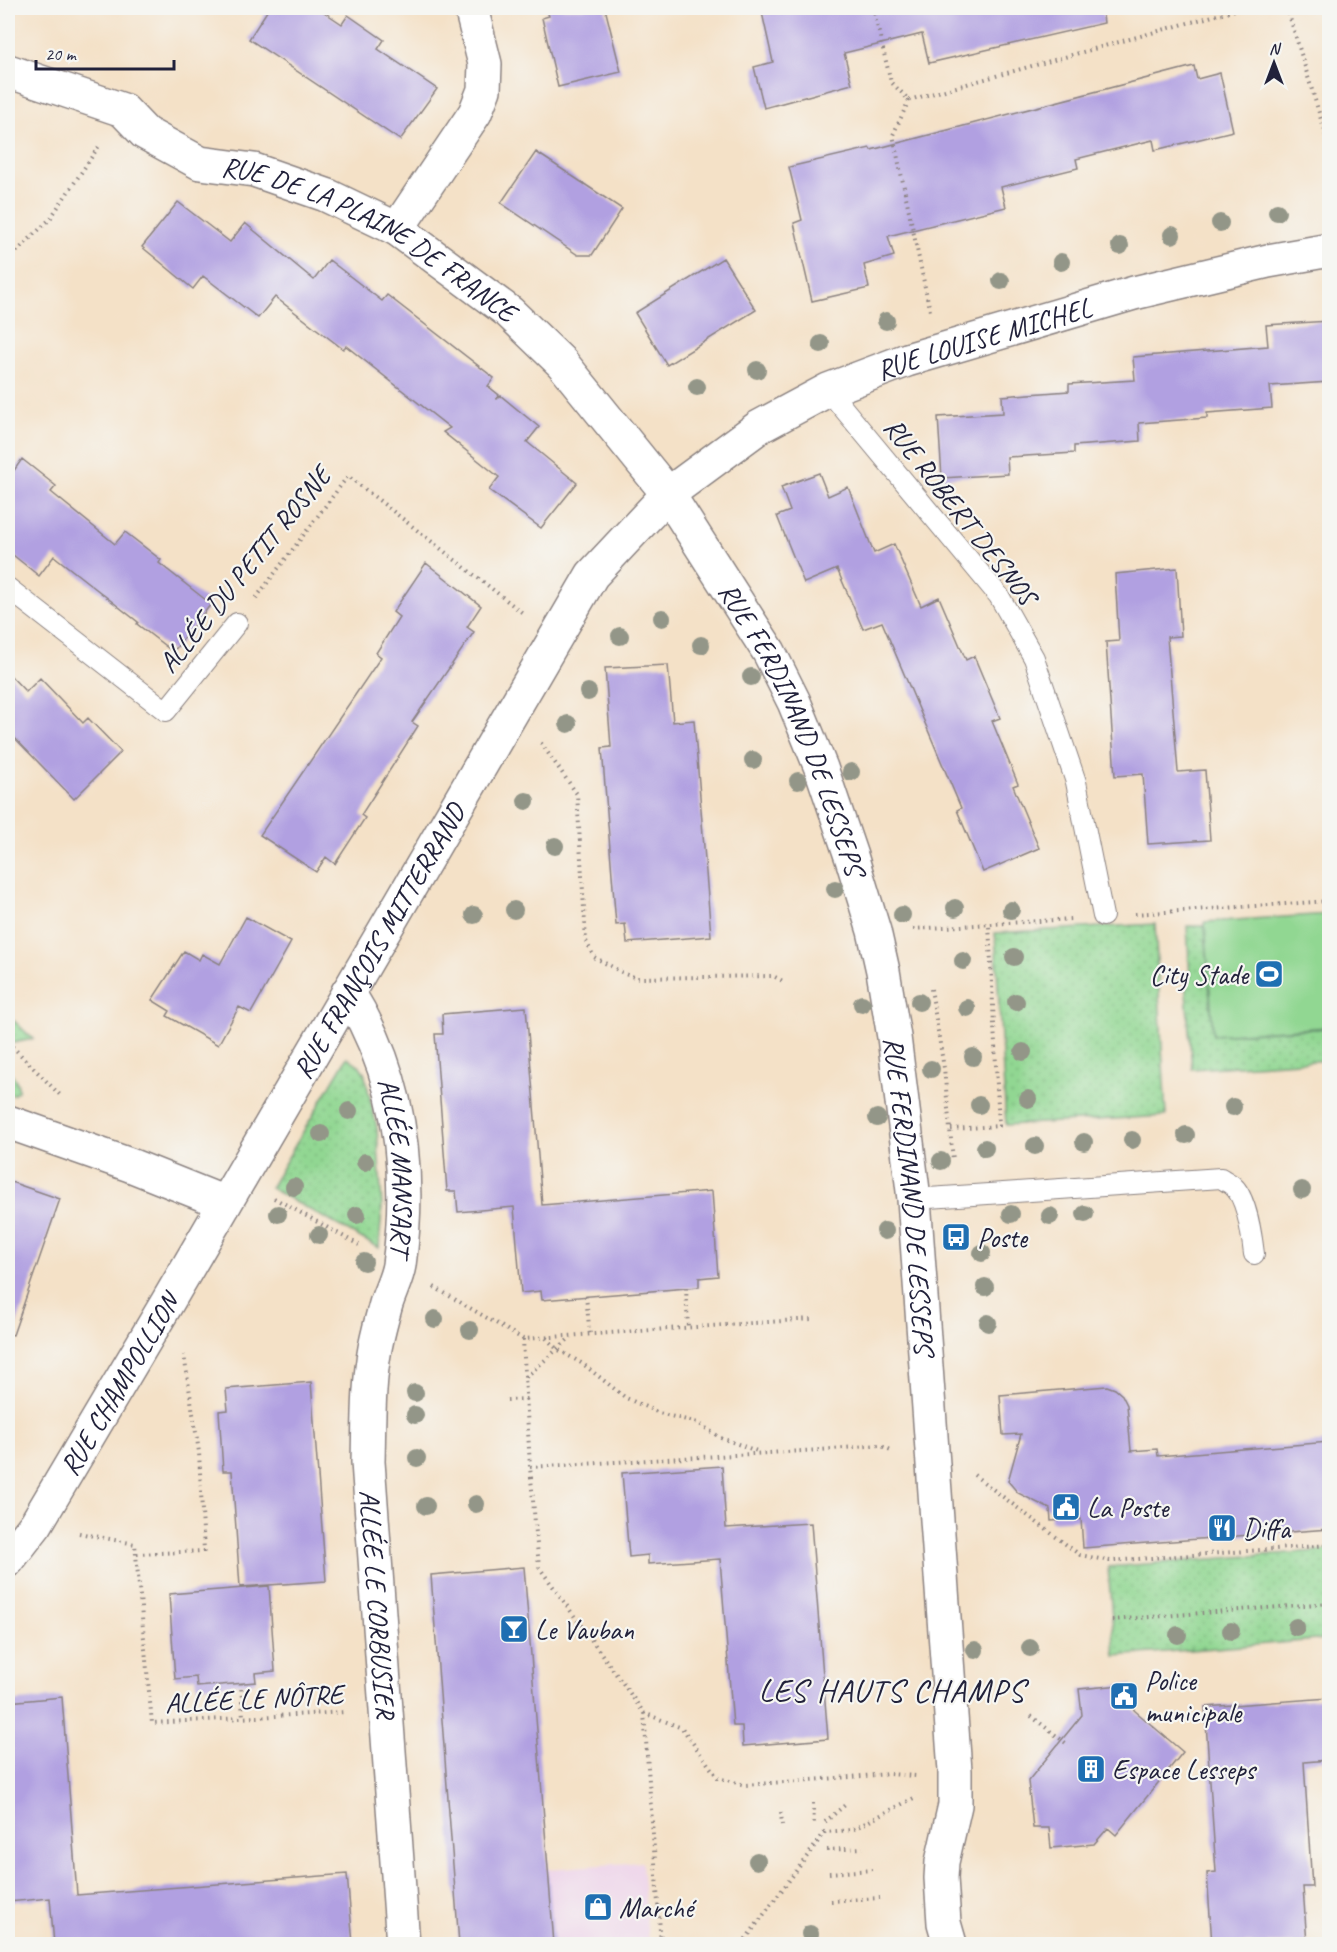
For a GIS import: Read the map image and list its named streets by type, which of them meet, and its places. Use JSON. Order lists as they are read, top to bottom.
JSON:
{
  "streets": {
    "street": [
      "RUE DE LA PLAINE DE FRANCE",
      "RUE LOUISE MICHEL",
      "RUE FERDINAND DE LESSEPS",
      "RUE FRANÇOIS MITTERRAND",
      "ALLÉE MANSART",
      "RUE CHAMPOLLION",
      "ALLÉE LE CORBUSIER"
    ],
    "lane": ["RUE ROBERT DESNOS", "ALLÉE DU PETIT ROSNE"],
    "path": ["ALLÉE LE NÔTRE"]
  },
  "crossings": [
    ["RUE DE LA PLAINE DE FRANCE", "RUE LOUISE MICHEL"],
    ["RUE DE LA PLAINE DE FRANCE", "RUE FERDINAND DE LESSEPS"],
    ["RUE DE LA PLAINE DE FRANCE", "RUE FRANÇOIS MITTERRAND"],
    ["RUE LOUISE MICHEL", "RUE ROBERT DESNOS"],
    ["RUE LOUISE MICHEL", "RUE FERDINAND DE LESSEPS"],
    ["RUE LOUISE MICHEL", "RUE FRANÇOIS MITTERRAND"],
    ["ALLÉE DU PETIT ROSNE", "RUE FRANÇOIS MITTERRAND"],
    ["RUE FERDINAND DE LESSEPS", "RUE FRANÇOIS MITTERRAND"],
    ["RUE FRANÇOIS MITTERRAND", "ALLÉE MANSART"],
    ["RUE FRANÇOIS MITTERRAND", "RUE CHAMPOLLION"],
    ["ALLÉE MANSART", "ALLÉE LE CORBUSIER"],
    ["ALLÉE LE CORBUSIER", "ALLÉE LE NÔTRE"]
  ],
  "districts": ["LES HAUTS CHAMPS"],
  "places": {
    "sports": ["City Stade"],
    "bus stop": ["Poste"],
    "public building": ["La Poste", "Police municipale"],
    "restaurant": ["Diffa"],
    "bar": ["Le Vauban"],
    "building": ["Espace Lesseps"],
    "shop": ["Marché"]
  },
  "scale_bar": "20 m",
  "north": "top"
}
